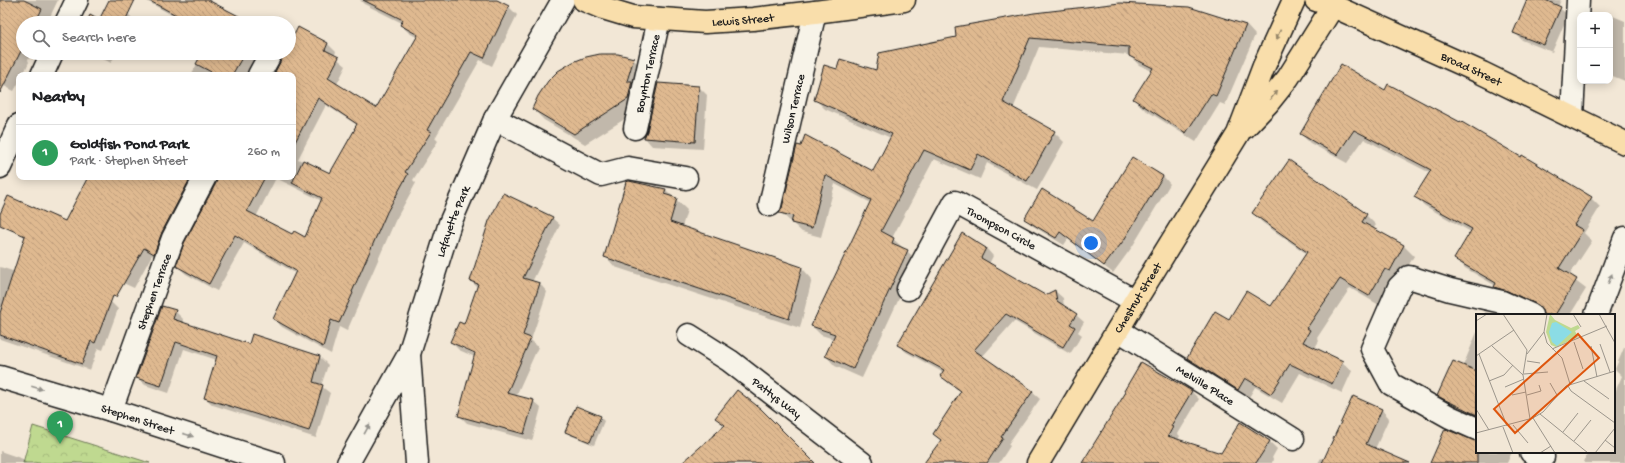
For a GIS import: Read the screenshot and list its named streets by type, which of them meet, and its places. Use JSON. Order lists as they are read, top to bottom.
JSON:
{
  "streets": {
    "main road": ["Lewis Street", "Broad Street", "Chestnut Street"],
    "street": [
      "Boynton Terrace",
      "Wilson Terrace",
      "Lafayette Park",
      "Thompson Circle",
      "Stephen Terrace",
      "Melville Place",
      "Pattys Way",
      "Stephen Street"
    ]
  },
  "crossings": [
    ["Lewis Street", "Boynton Terrace"],
    ["Lewis Street", "Wilson Terrace"],
    ["Broad Street", "Chestnut Street"],
    ["Thompson Circle", "Chestnut Street"],
    ["Stephen Terrace", "Stephen Street"],
    ["Chestnut Street", "Melville Place"]
  ],
  "one_way": ["Stephen Street"],
  "page": {
    "map_buttons": ["+", "−"],
    "search": "Search here",
    "heading": "Nearby",
    "list": [
      {
        "mark": "1",
        "name": "Goldfish Pond Park",
        "note": "Park · Stephen Street",
        "value": "260 m"
      }
    ],
    "pins": "1"
  }
}
